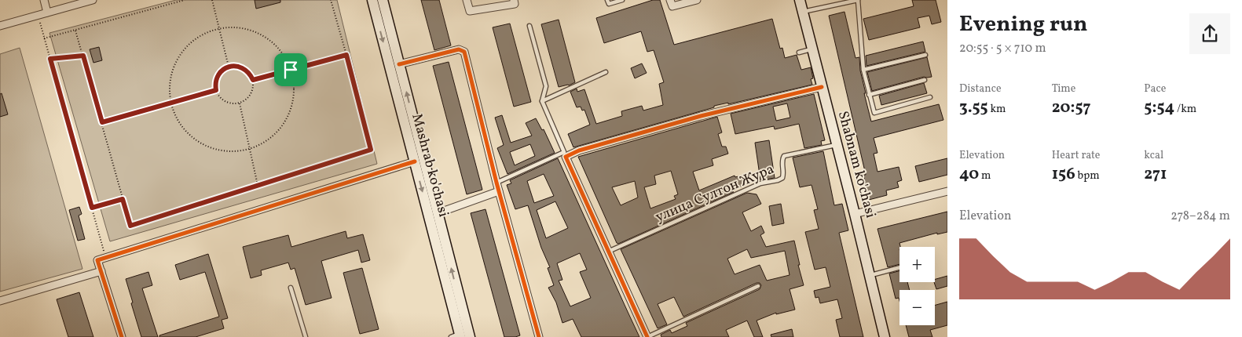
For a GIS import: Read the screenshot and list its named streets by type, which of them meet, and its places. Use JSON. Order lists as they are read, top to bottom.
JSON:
{
  "streets": {
    "main road": ["Shabnam ko'chasi", "Mashrab ko'chasi"],
    "lane": ["улица Султон Жура"]
  },
  "crossings": [
    ["Shabnam ko'chasi", "улица Султон Жура"]
  ],
  "page": {
    "heading": ["Evening run", "20:55 · 5 × 710 m"],
    "stats": [
      ["Distance", "3.55 km"],
      ["Time", "20:57"],
      ["Pace", "5:54 /km"],
      ["Elevation", "40 m"],
      ["Heart rate", "156 bpm"],
      ["kcal", "271"]
    ],
    "chart": ["Elevation", "278–284 m"],
    "map_buttons": ["+", "−"]
  }
}
